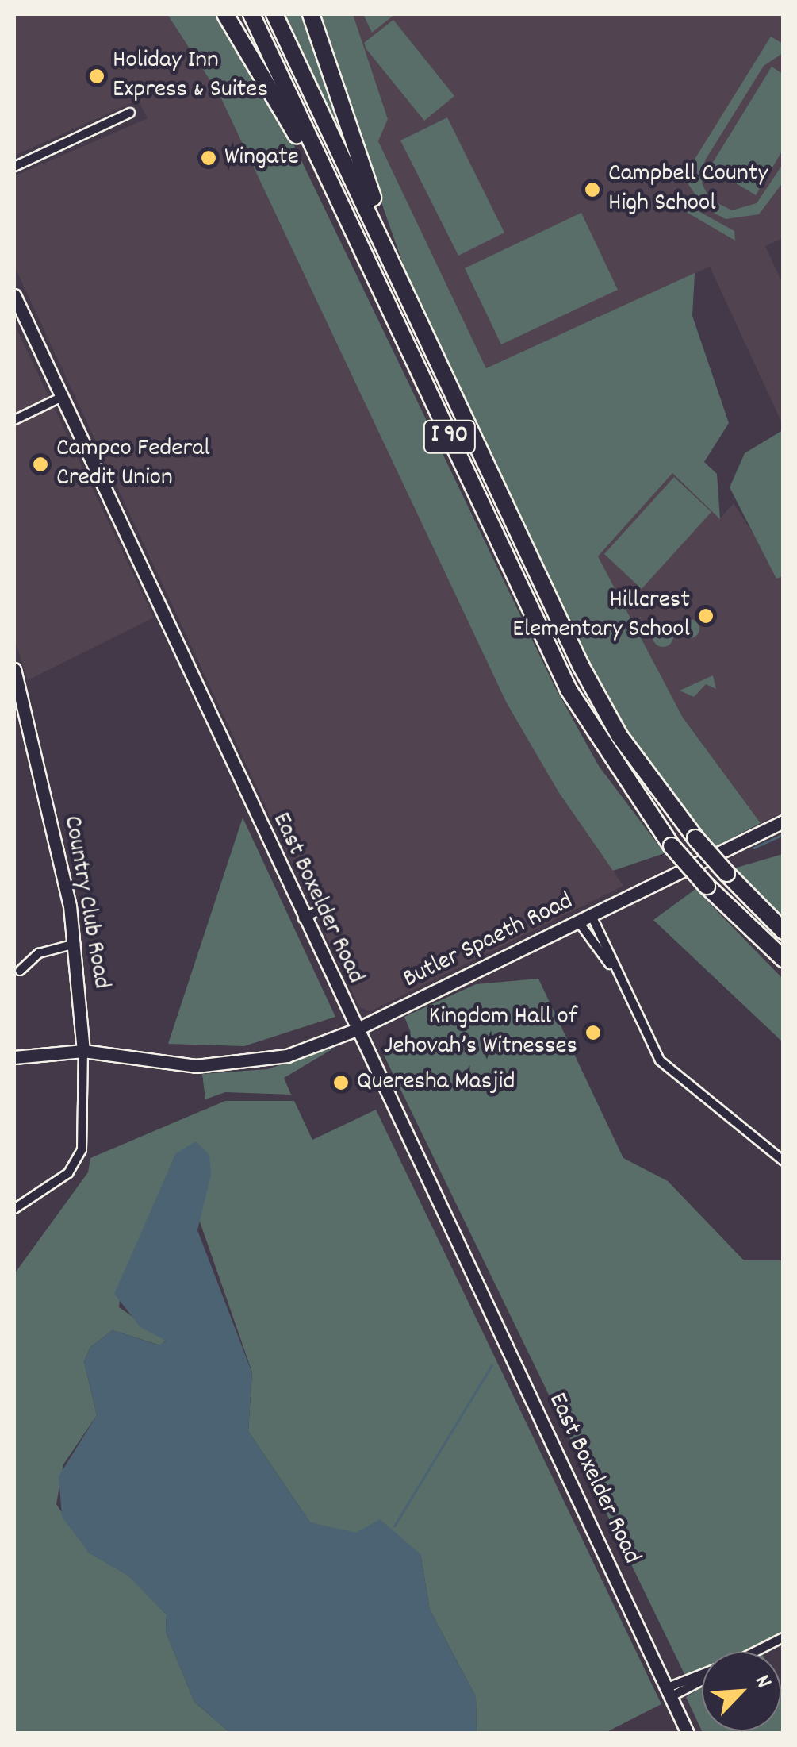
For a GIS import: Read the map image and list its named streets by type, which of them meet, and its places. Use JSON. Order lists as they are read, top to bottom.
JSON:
{
  "streets": {
    "highway": ["I 90"],
    "main road": ["East Boxelder Road", "Country Club Road", "Butler Spaeth Road"]
  },
  "crossings": [
    ["East Boxelder Road", "Butler Spaeth Road"],
    ["Country Club Road", "Butler Spaeth Road"]
  ],
  "places": [
    "Holiday Inn Express & Suites",
    "Wingate",
    "Campbell County High School",
    "Campco Federal Credit Union",
    "Hillcrest Elementary School",
    "Kingdom Hall of Jehovah’s Witnesses",
    "Queresha Masjid"
  ],
  "north": "top right"
}
